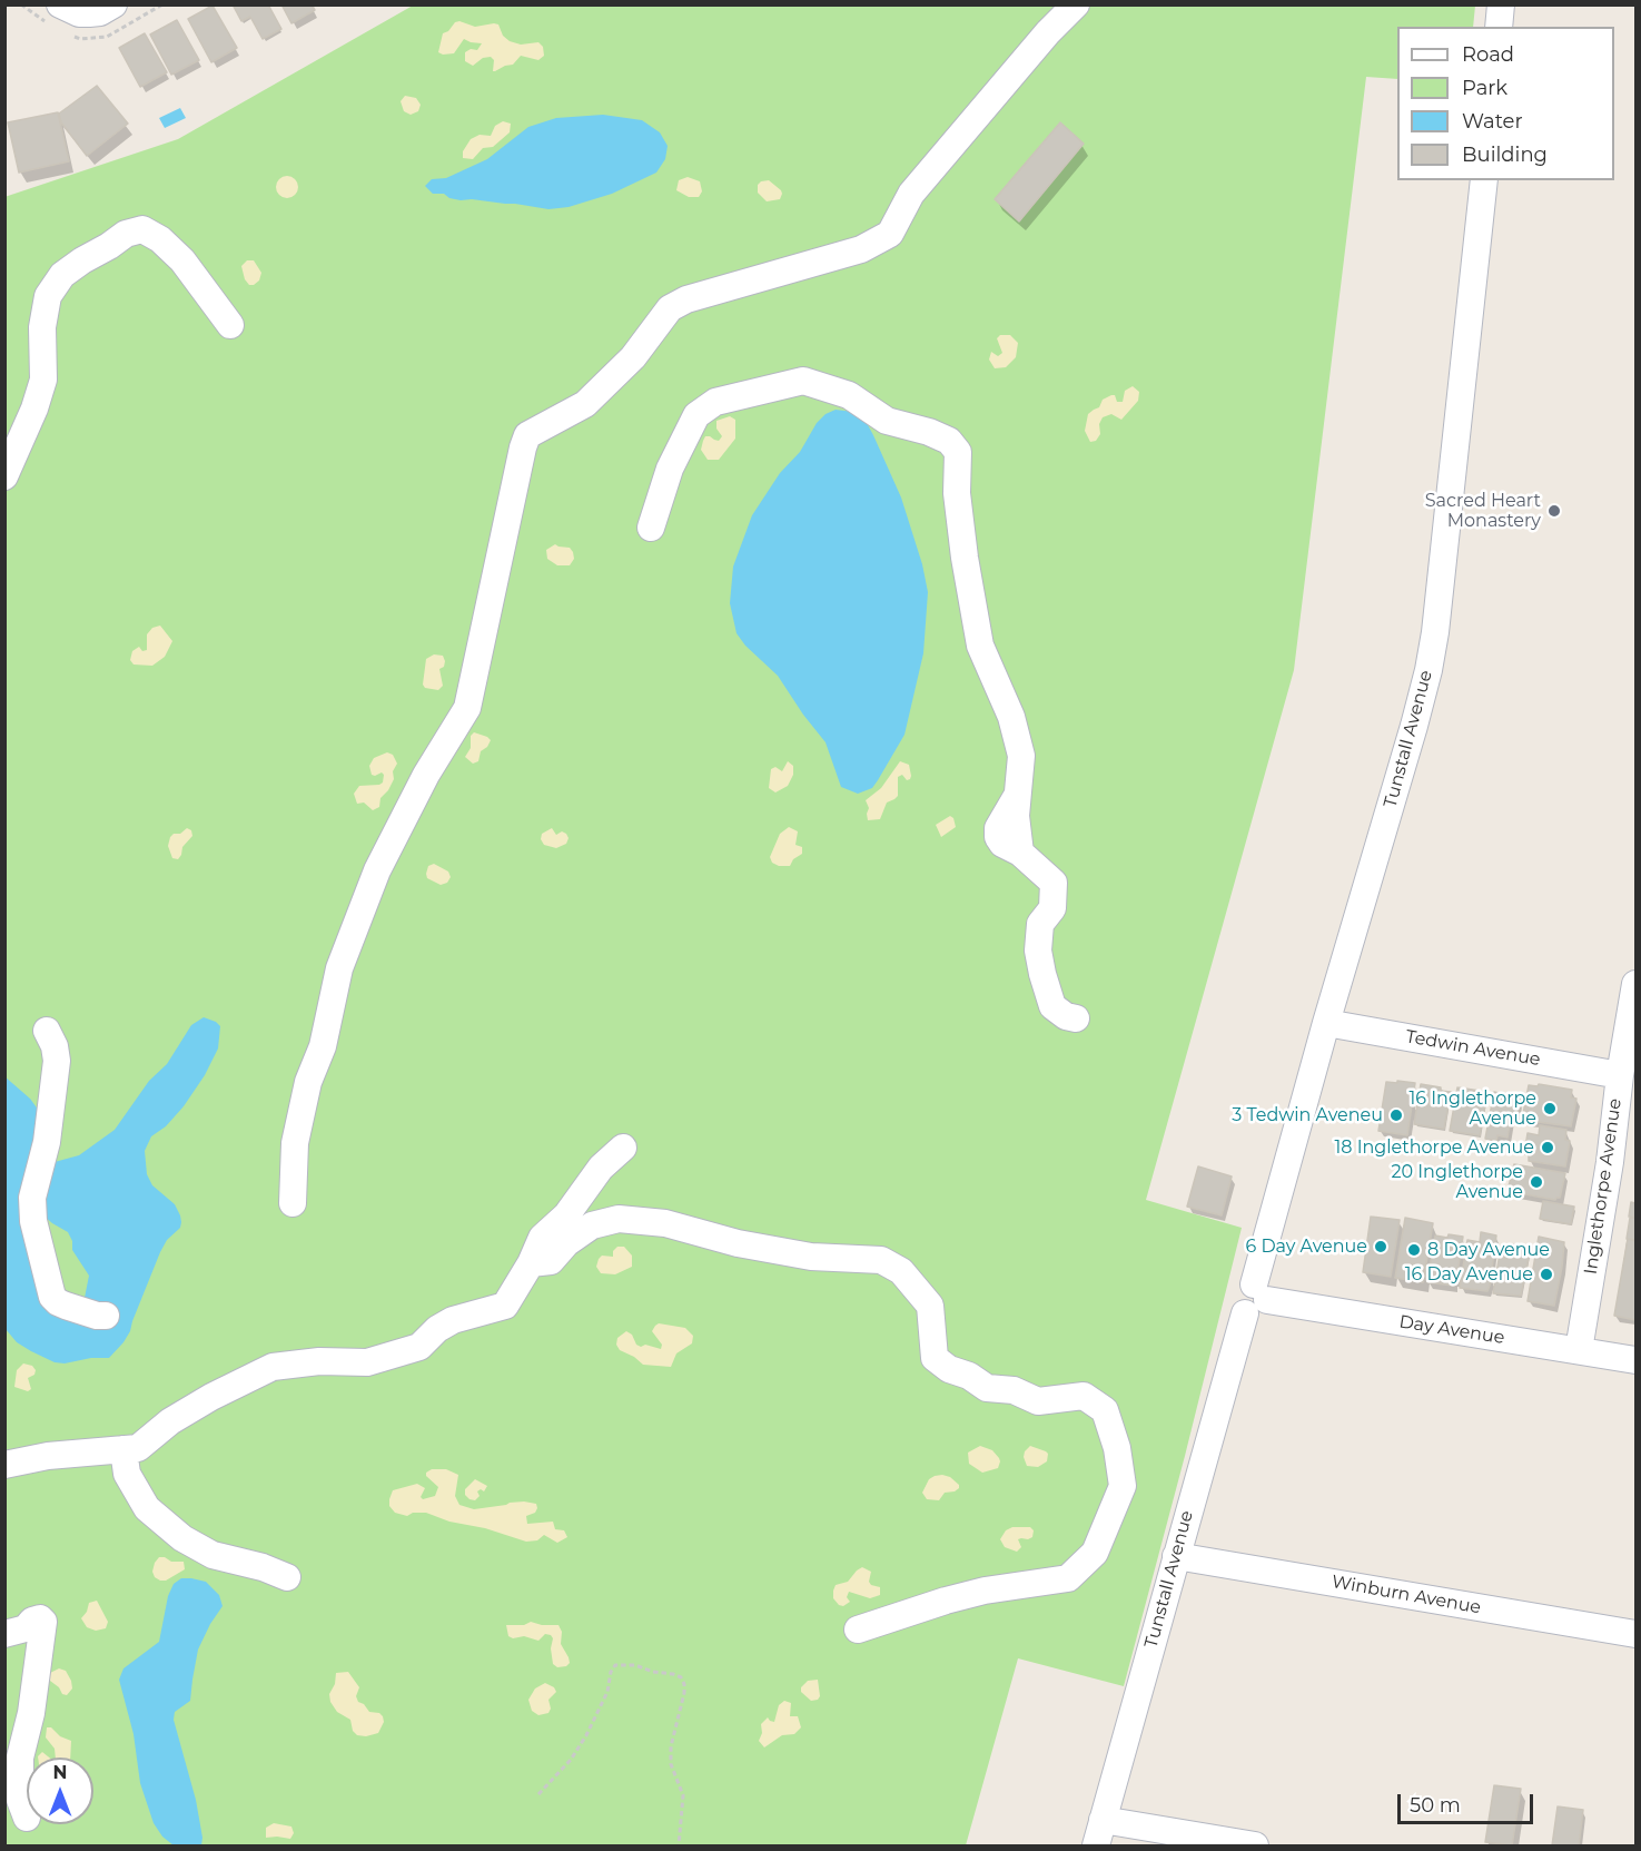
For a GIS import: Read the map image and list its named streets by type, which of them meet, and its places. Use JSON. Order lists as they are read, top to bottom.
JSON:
{
  "streets": {
    "street": [
      "Tunstall Avenue",
      "Tedwin Avenue",
      "Inglethorpe Avenue",
      "Day Avenue",
      "Winburn Avenue"
    ]
  },
  "crossings": [
    ["Tunstall Avenue", "Tedwin Avenue"],
    ["Tunstall Avenue", "Day Avenue"],
    ["Tunstall Avenue", "Winburn Avenue"],
    ["Tedwin Avenue", "Inglethorpe Avenue"],
    ["Inglethorpe Avenue", "Day Avenue"]
  ],
  "places": [
    "Sacred Heart Monastery",
    "16 Inglethorpe Avenue",
    "3 Tedwin Aveneu",
    "18 Inglethorpe Avenue",
    "20 Inglethorpe Avenue",
    "6 Day Avenue",
    "8 Day Avenue",
    "16 Day Avenue"
  ],
  "legend": [
    "Road",
    "Park",
    "Water",
    "Building"
  ],
  "scale_bar": "50 m",
  "north": "top"
}
